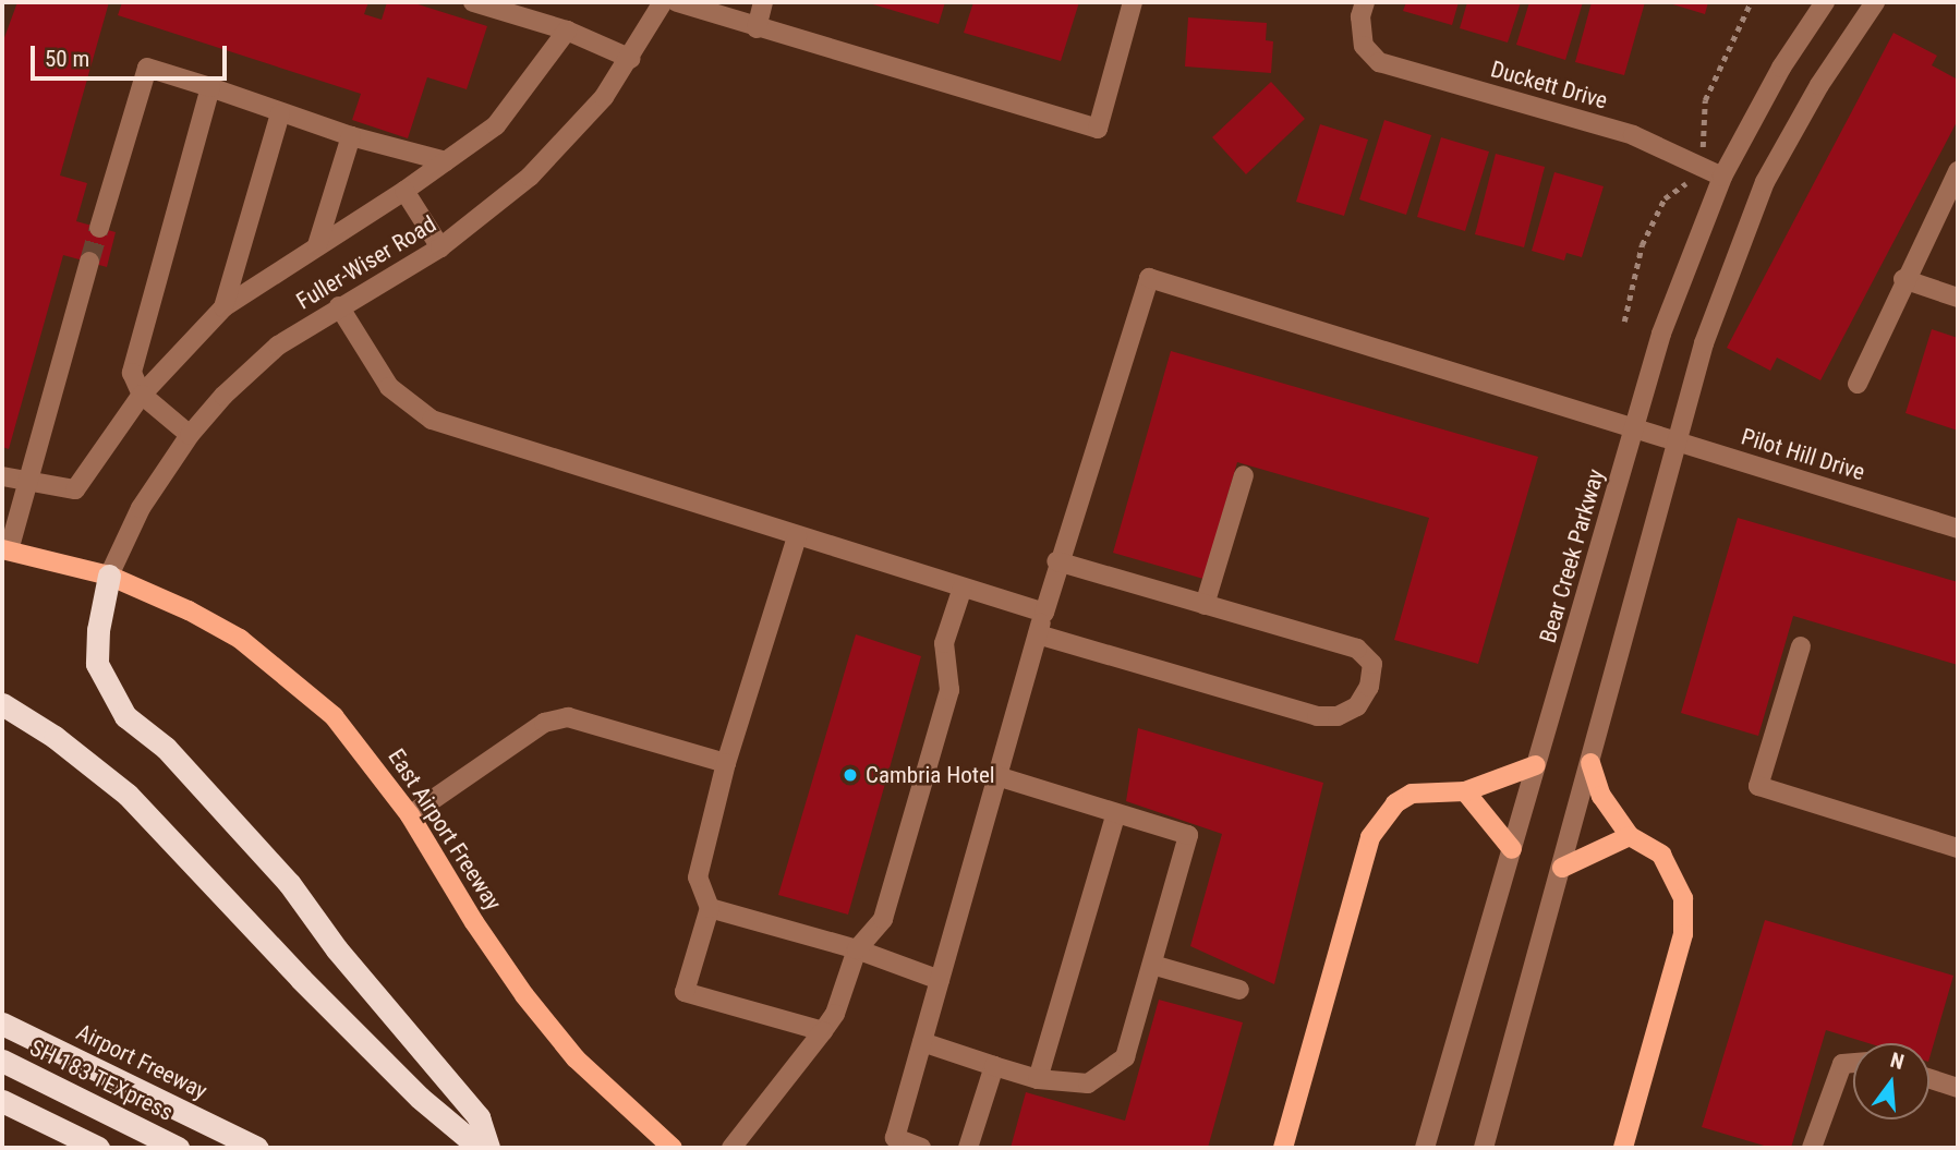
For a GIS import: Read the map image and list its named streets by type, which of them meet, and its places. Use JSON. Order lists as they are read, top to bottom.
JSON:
{
  "streets": {
    "highway": ["Airport Freeway", "SH 183 TEXpress"],
    "main road": ["East Airport Freeway"],
    "street": [
      "Duckett Drive",
      "Fuller-Wiser Road",
      "Pilot Hill Drive",
      "Bear Creek Parkway"
    ]
  },
  "crossings": [
    ["Duckett Drive", "Bear Creek Parkway"],
    ["Fuller-Wiser Road", "East Airport Freeway"],
    ["Pilot Hill Drive", "Bear Creek Parkway"]
  ],
  "places": ["Cambria Hotel"],
  "scale_bar": "50 m",
  "north": "top"
}
